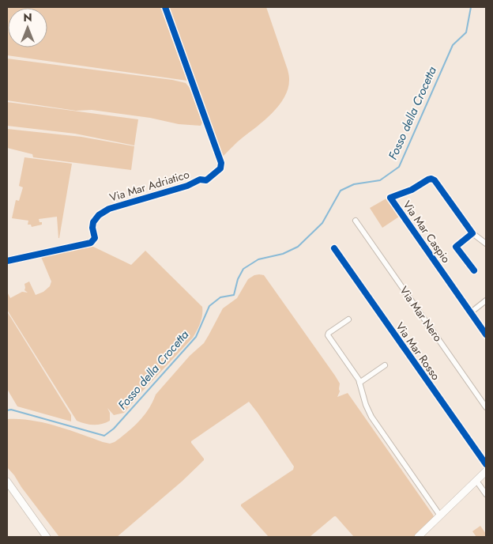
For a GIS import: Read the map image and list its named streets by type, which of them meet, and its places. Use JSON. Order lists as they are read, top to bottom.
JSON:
{
  "streets": {
    "street": [
      "Via Mar Adriatico",
      "Via Mar Caspio",
      "Via Mar Nero",
      "Via Mar Rosso"
    ]
  },
  "water": ["Fosso della Crocetta"],
  "north": "top"
}
